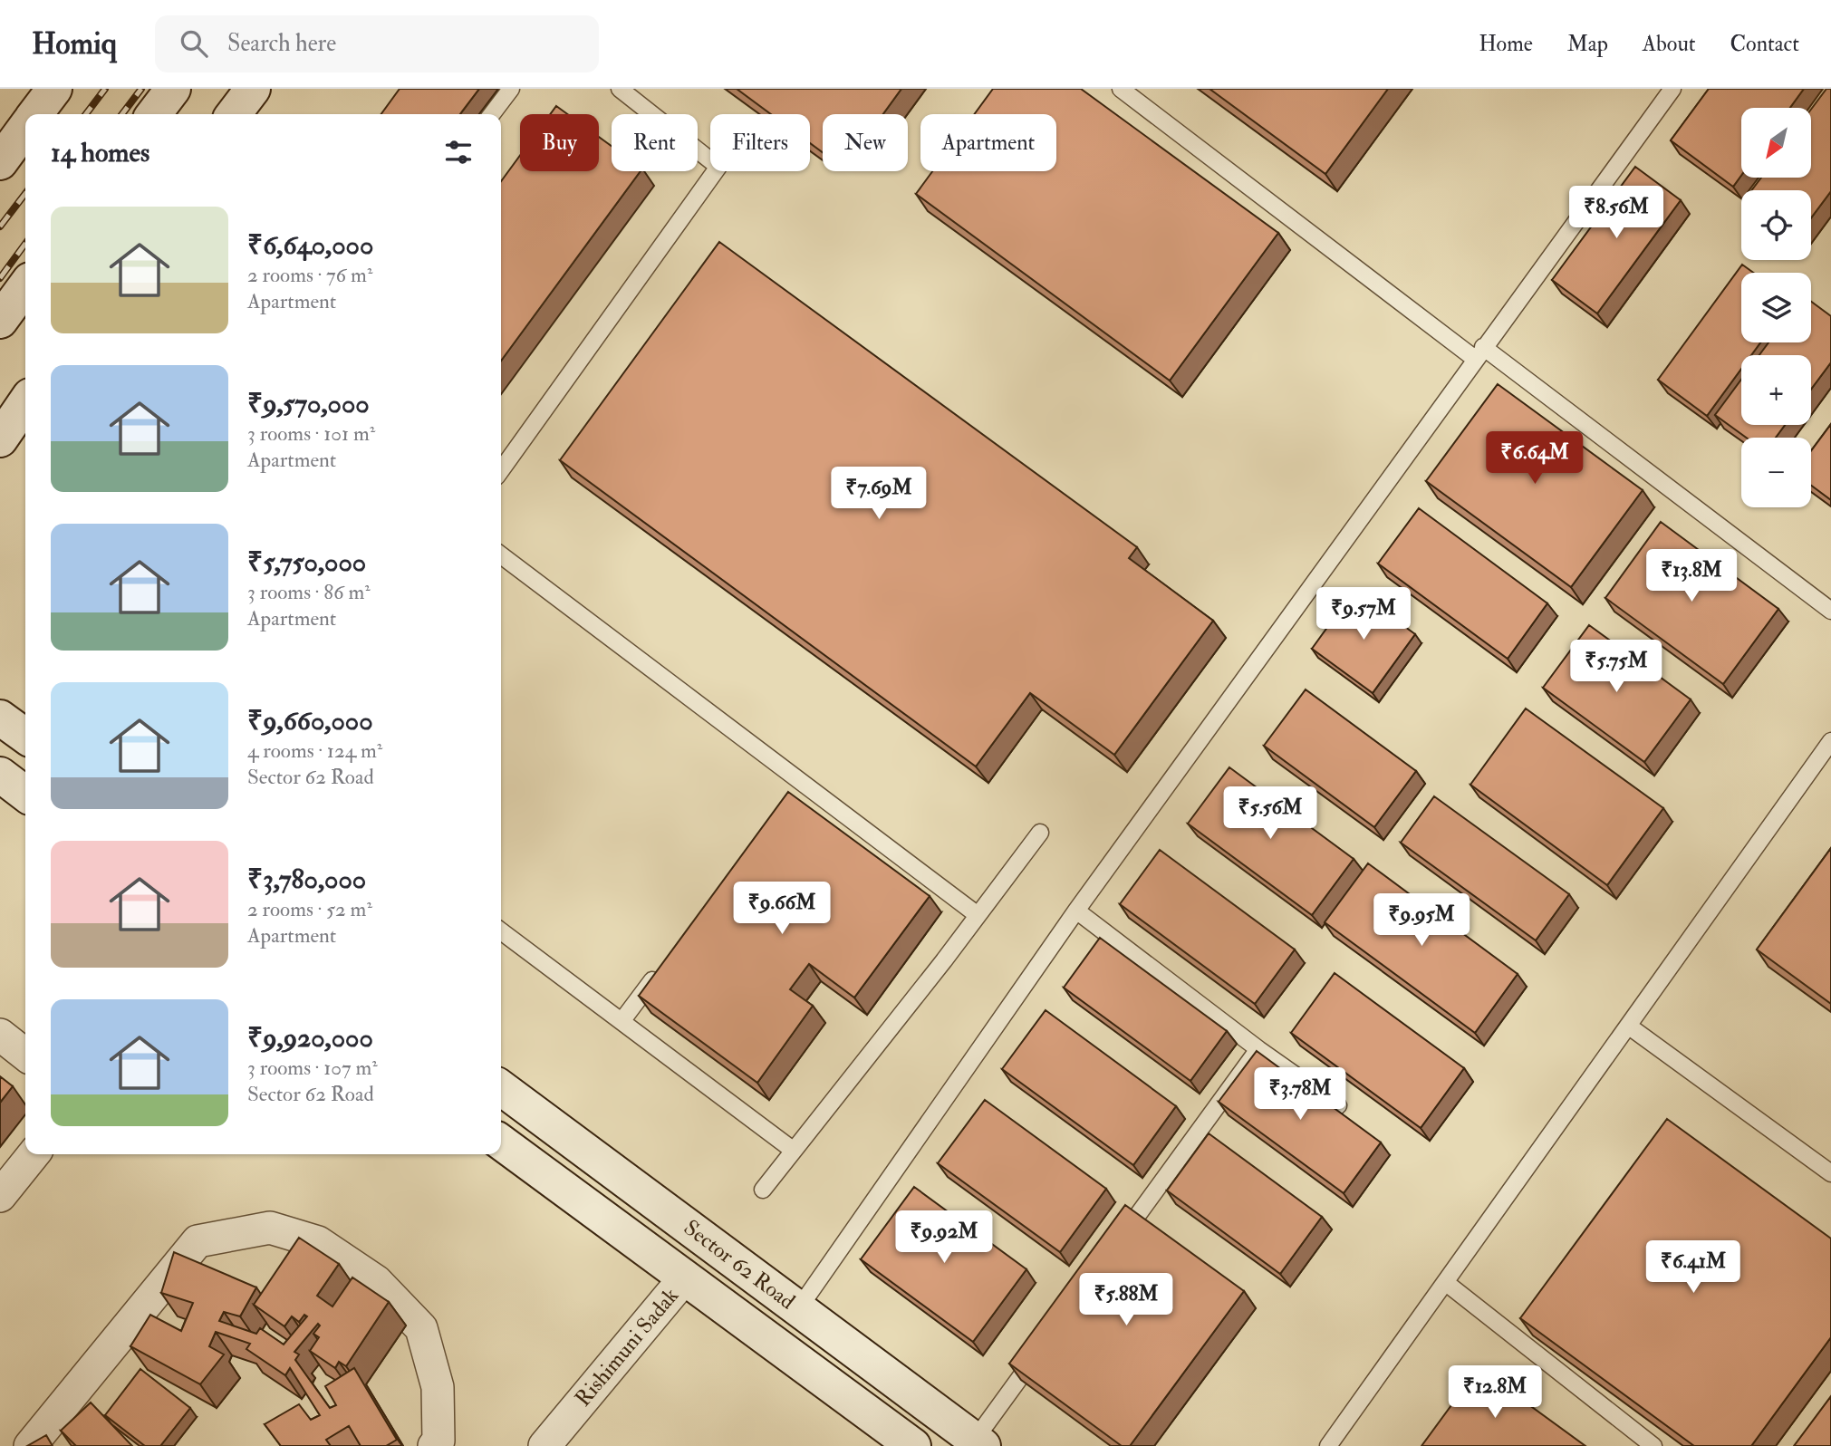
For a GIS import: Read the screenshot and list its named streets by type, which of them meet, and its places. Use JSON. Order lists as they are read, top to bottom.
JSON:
{
  "streets": {
    "street": ["Sector 62 Road", "Rishimuni Sadak"]
  },
  "crossings": [
    ["Sector 62 Road", "Rishimuni Sadak"]
  ],
  "north": "bottom left",
  "page": {
    "header": "Homiq",
    "search": "Search here",
    "nav": [
      "Home",
      "Map",
      "About",
      "Contact"
    ],
    "map_buttons": ["+", "−"],
    "chip": [
      "Buy",
      "Rent",
      "Filters",
      "New",
      "Apartment"
    ],
    "heading": "14 homes",
    "price": [
      "₹8.56M",
      "₹6.64M",
      "₹7.69M",
      "₹13.8M",
      "₹9.57M",
      "₹5.75M",
      "₹5.56M",
      "₹9.66M",
      "₹9.95M",
      "₹3.78M",
      "₹9.92M",
      "₹6.41M",
      "₹5.88M",
      "₹12.8M"
    ],
    "list": [
      {
        "name": "₹6,640,000",
        "note": "2 rooms · 76 m² · Apartment"
      },
      {
        "name": "₹9,570,000",
        "note": "3 rooms · 101 m² · Apartment"
      },
      {
        "name": "₹5,750,000",
        "note": "3 rooms · 86 m² · Apartment"
      },
      {
        "name": "₹9,660,000",
        "note": "4 rooms · 124 m² · Sector 62 Road"
      },
      {
        "name": "₹3,780,000",
        "note": "2 rooms · 52 m² · Apartment"
      },
      {
        "name": "₹9,920,000",
        "note": "3 rooms · 107 m² · Sector 62 Road"
      }
    ]
  }
}
